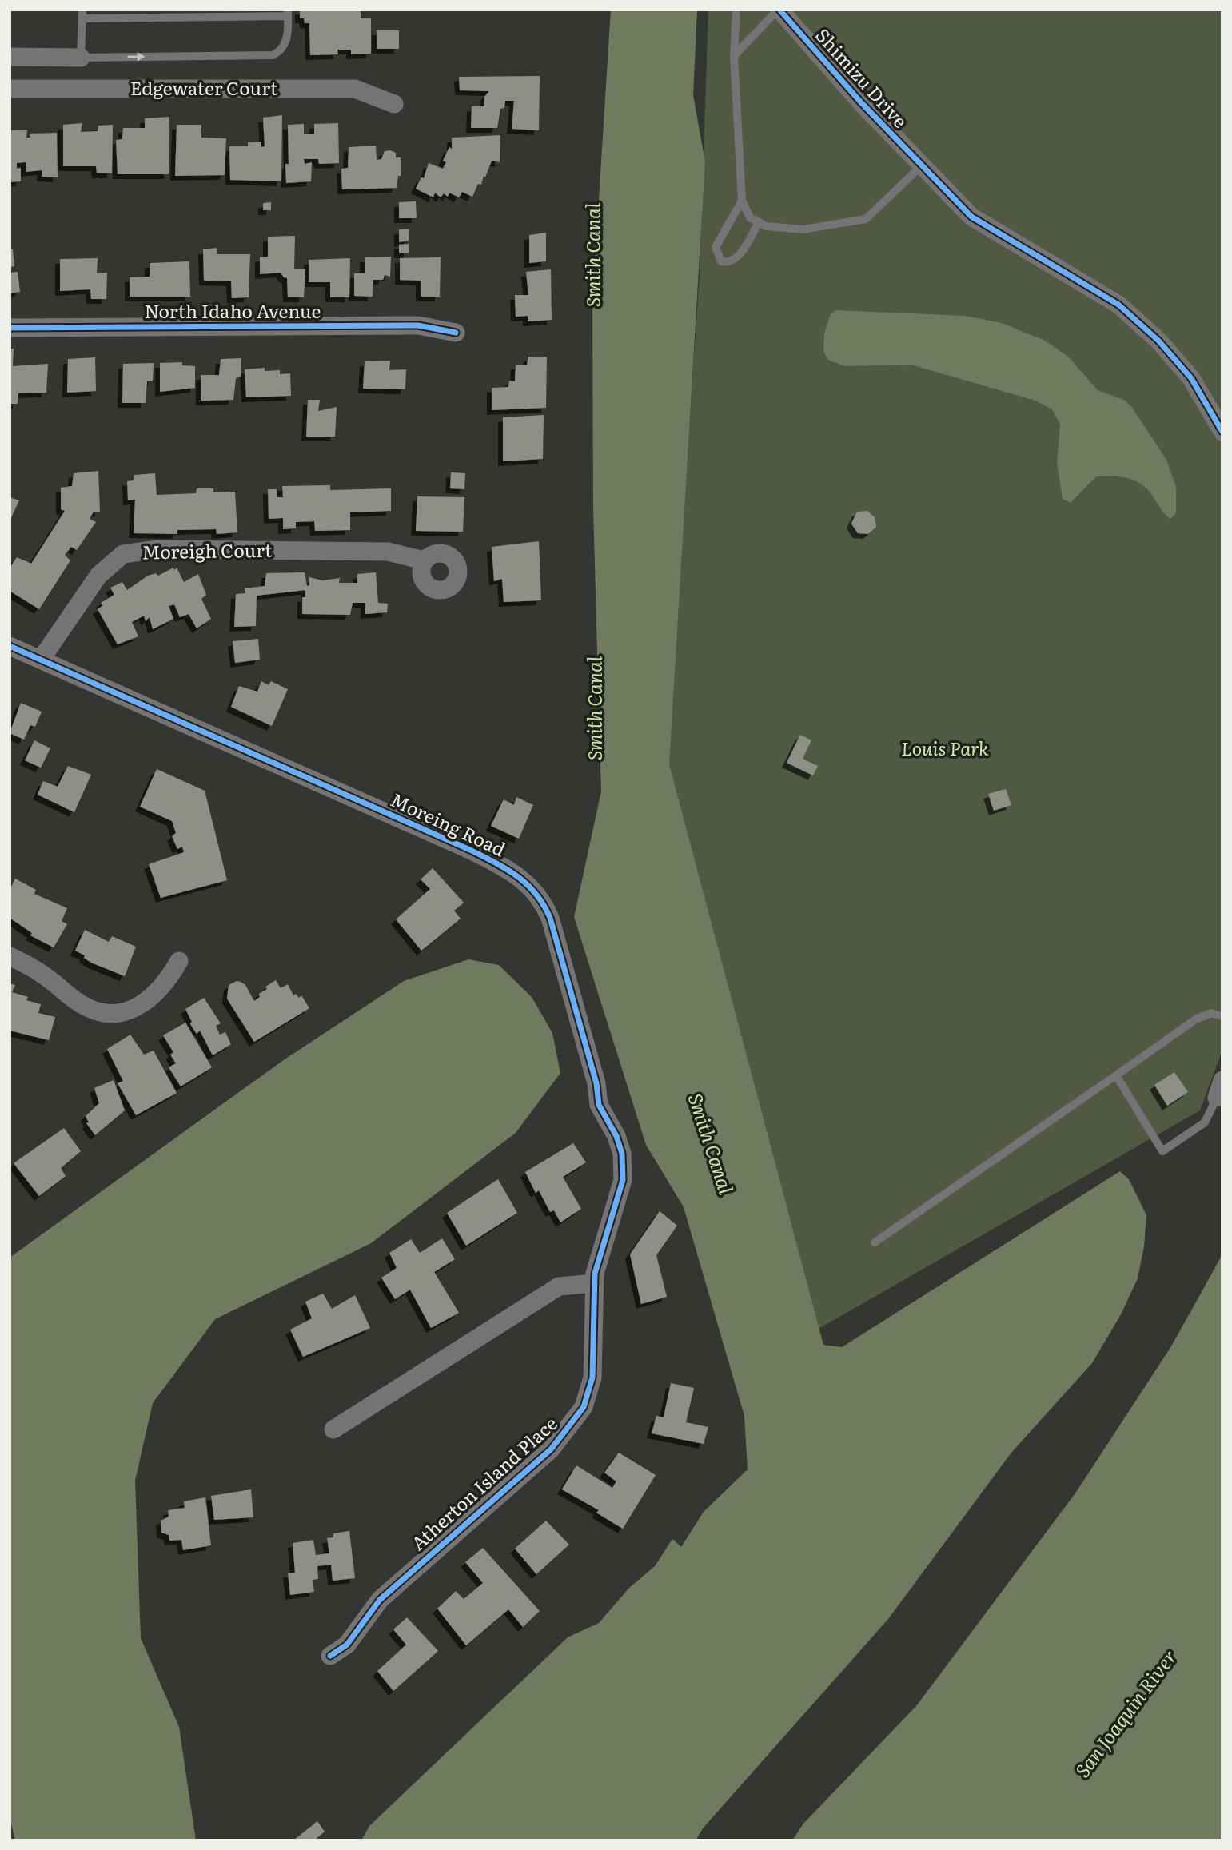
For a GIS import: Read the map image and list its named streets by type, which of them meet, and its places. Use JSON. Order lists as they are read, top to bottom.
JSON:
{
  "streets": {
    "street": [
      "Shimizu Drive",
      "Edgewater Court",
      "North Idaho Avenue",
      "Moreigh Court",
      "Moreing Road",
      "Atherton Island Place"
    ]
  },
  "crossings": [
    ["Moreigh Court", "Moreing Road"],
    ["Moreing Road", "Atherton Island Place"]
  ],
  "water": ["Smith Canal", "San Joaquin River"],
  "parks": ["Louis Park"]
}
